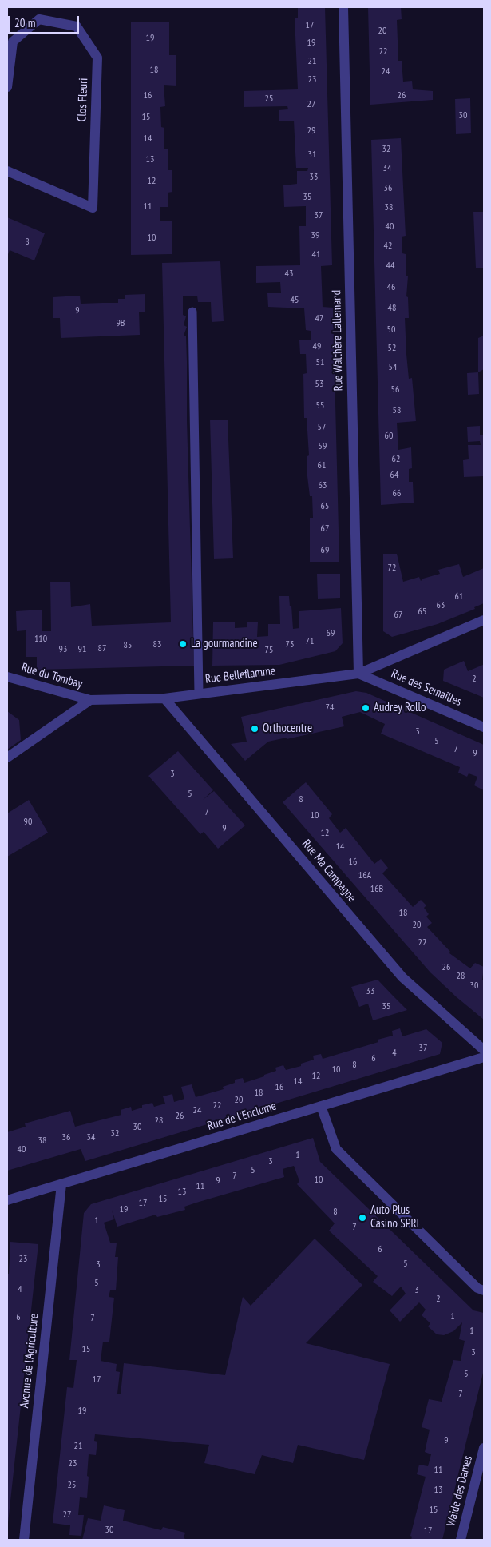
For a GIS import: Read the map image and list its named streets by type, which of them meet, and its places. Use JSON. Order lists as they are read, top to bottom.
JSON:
{
  "streets": {
    "street": [
      "Clos Fleuri",
      "Rue Walthère Lallemand",
      "Rue Belleflamme",
      "Rue du Tombay",
      "Rue des Semailles",
      "Rue Ma Campagne",
      "Rue de l'Enclume",
      "Avenue de l'Agriculture",
      "Waide des Dames"
    ]
  },
  "crossings": [
    ["Rue Walthère Lallemand", "Rue Belleflamme"],
    ["Rue Walthère Lallemand", "Rue des Semailles"],
    ["Rue Belleflamme", "Rue du Tombay"],
    ["Rue Belleflamme", "Rue des Semailles"],
    ["Rue Belleflamme", "Rue Ma Campagne"],
    ["Rue de l'Enclume", "Avenue de l'Agriculture"]
  ],
  "places": [
    "La gourmandine",
    "Audrey Rollo",
    "Orthocentre",
    "Auto Plus Casino SPRL"
  ],
  "house_numbers": [
    "17",
    "20",
    "19",
    "19",
    "22",
    "21",
    "18",
    "24",
    "23",
    "16",
    "26",
    "25",
    "27",
    "30",
    "15",
    "29",
    "14",
    "32",
    "31",
    "13",
    "34",
    "33",
    "12",
    "36",
    "35",
    "11",
    "38",
    "37",
    "40",
    "39",
    "10",
    "8",
    "42",
    "41",
    "44",
    "43",
    "46",
    "45",
    "48",
    "9",
    "47",
    "9B",
    "50",
    "49",
    "52",
    "51",
    "54",
    "53",
    "56",
    "55",
    "58",
    "57",
    "60",
    "59",
    "62",
    "61",
    "64",
    "63",
    "66",
    "65",
    "67",
    "69",
    "72",
    "61",
    "63",
    "65",
    "67",
    "69",
    "110",
    "71",
    "83",
    "73",
    "85",
    "87",
    "93",
    "91",
    "75",
    "2",
    "74",
    "3",
    "5",
    "7",
    "9",
    "3",
    "5",
    "8",
    "7",
    "10",
    "90",
    "9",
    "12",
    "14",
    "16",
    "16A",
    "16B",
    "18",
    "20",
    "22",
    "26",
    "28",
    "30",
    "33",
    "35",
    "37",
    "4",
    "6",
    "8",
    "10",
    "12",
    "14",
    "16",
    "18",
    "20",
    "22",
    "24",
    "26",
    "28",
    "30",
    "32",
    "36",
    "34",
    "38",
    "40",
    "1",
    "3",
    "5",
    "7",
    "10",
    "9",
    "11",
    "13",
    "15",
    "17",
    "19",
    "8",
    "1",
    "7",
    "6",
    "23",
    "5",
    "3",
    "5",
    "4",
    "3",
    "2",
    "1",
    "6",
    "7",
    "1",
    "15",
    "3",
    "5",
    "17",
    "7",
    "19",
    "9",
    "21",
    "23",
    "11",
    "25",
    "13",
    "15",
    "27",
    "30",
    "17"
  ],
  "scale_bar": "20 m"
}
